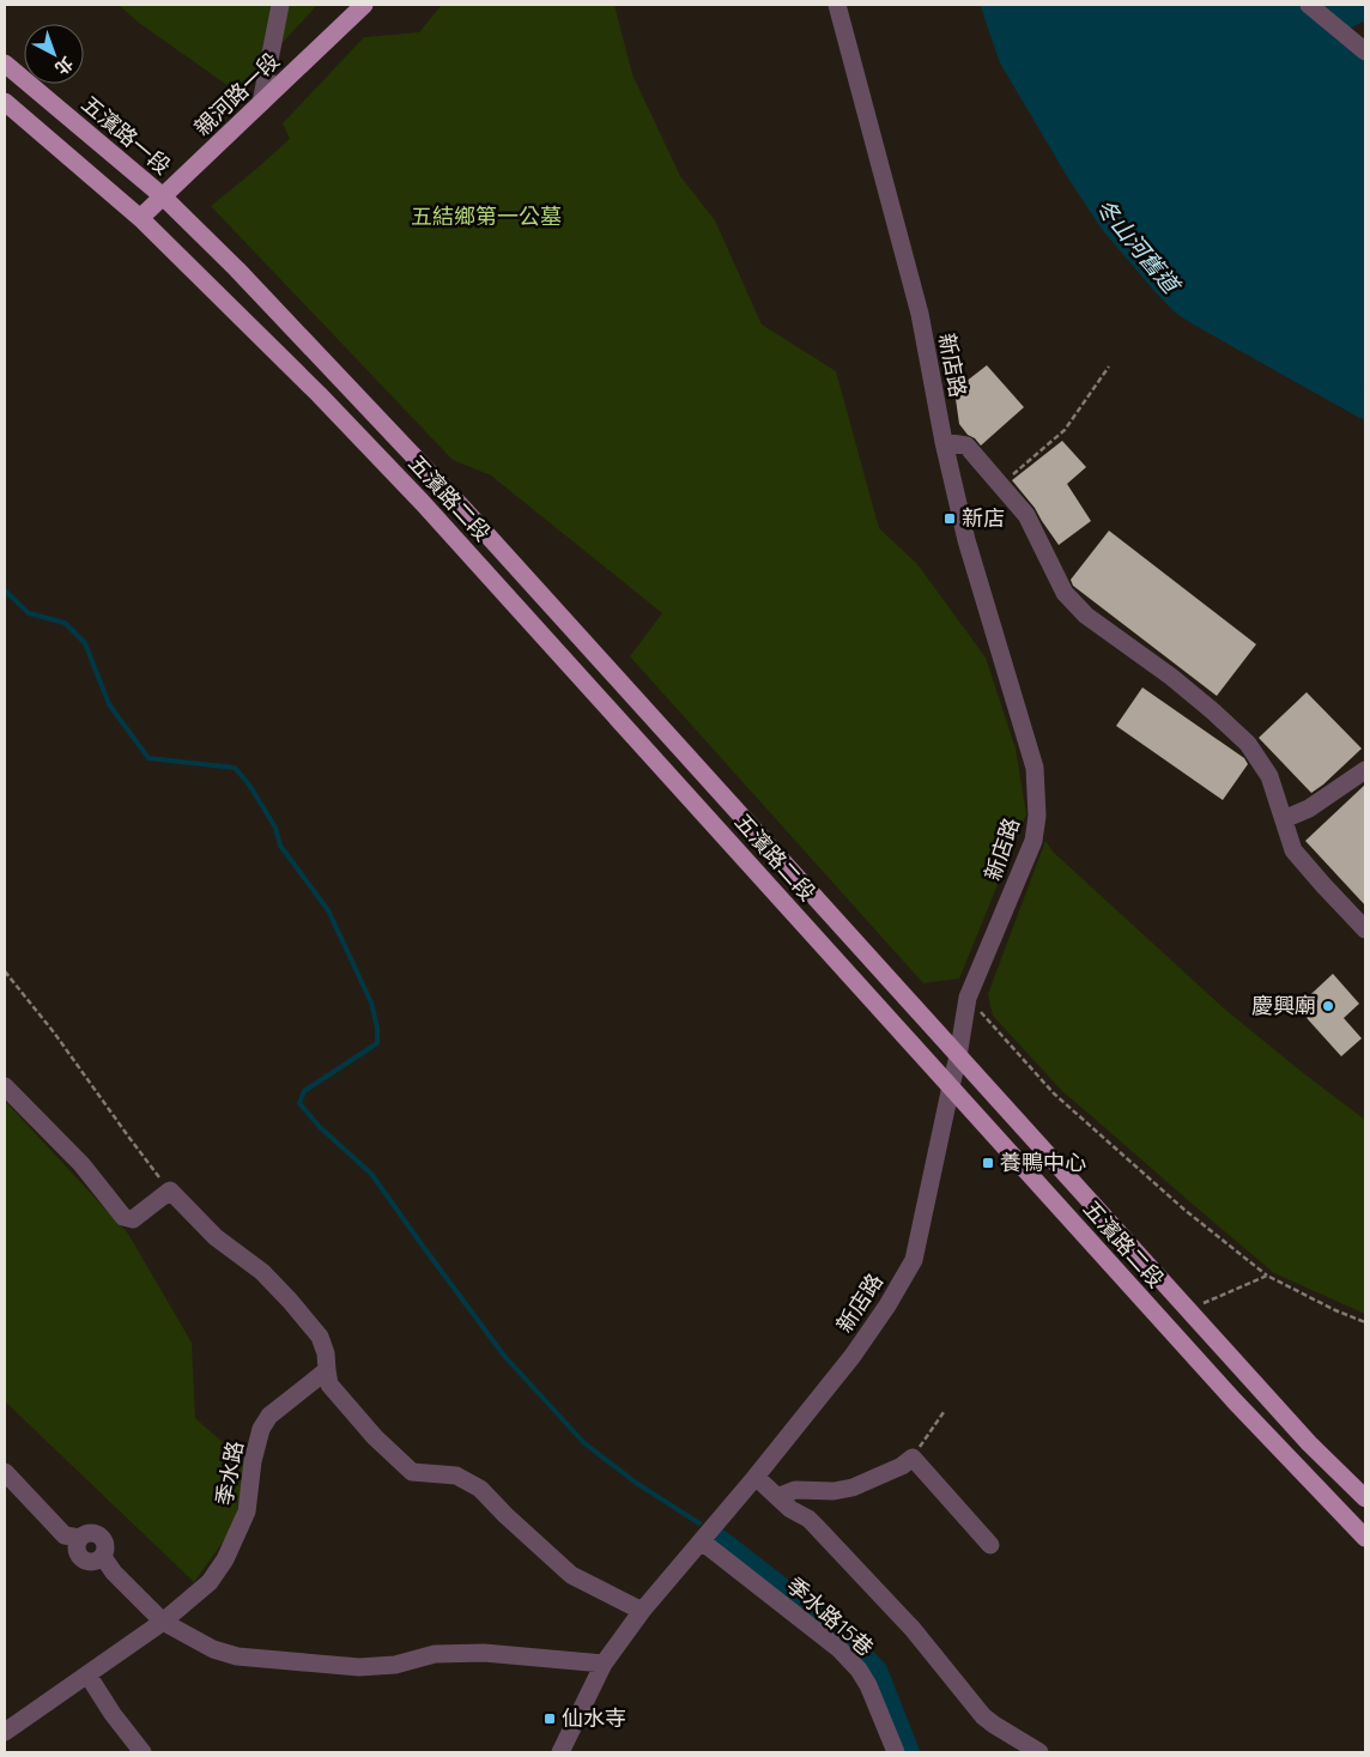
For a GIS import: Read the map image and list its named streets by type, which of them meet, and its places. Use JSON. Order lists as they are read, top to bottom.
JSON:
{
  "streets": {
    "main road": ["親河路一段", "五濱路一段", "五濱路二段"],
    "street": ["新店路", "季水路", "季水路15巷"]
  },
  "crossings": [
    ["親河路一段", "五濱路一段"],
    ["親河路一段", "五濱路二段"],
    ["五濱路一段", "五濱路二段"],
    ["新店路", "五濱路二段"],
    ["新店路", "季水路15巷"]
  ],
  "water": ["冬山河舊道"],
  "parks": ["五結鄉第一公墓"],
  "places": {
    "transit": ["新店", "養鴨中心", "仙水寺"],
    "other": ["慶興廟"]
  },
  "north": "bottom right"
}
